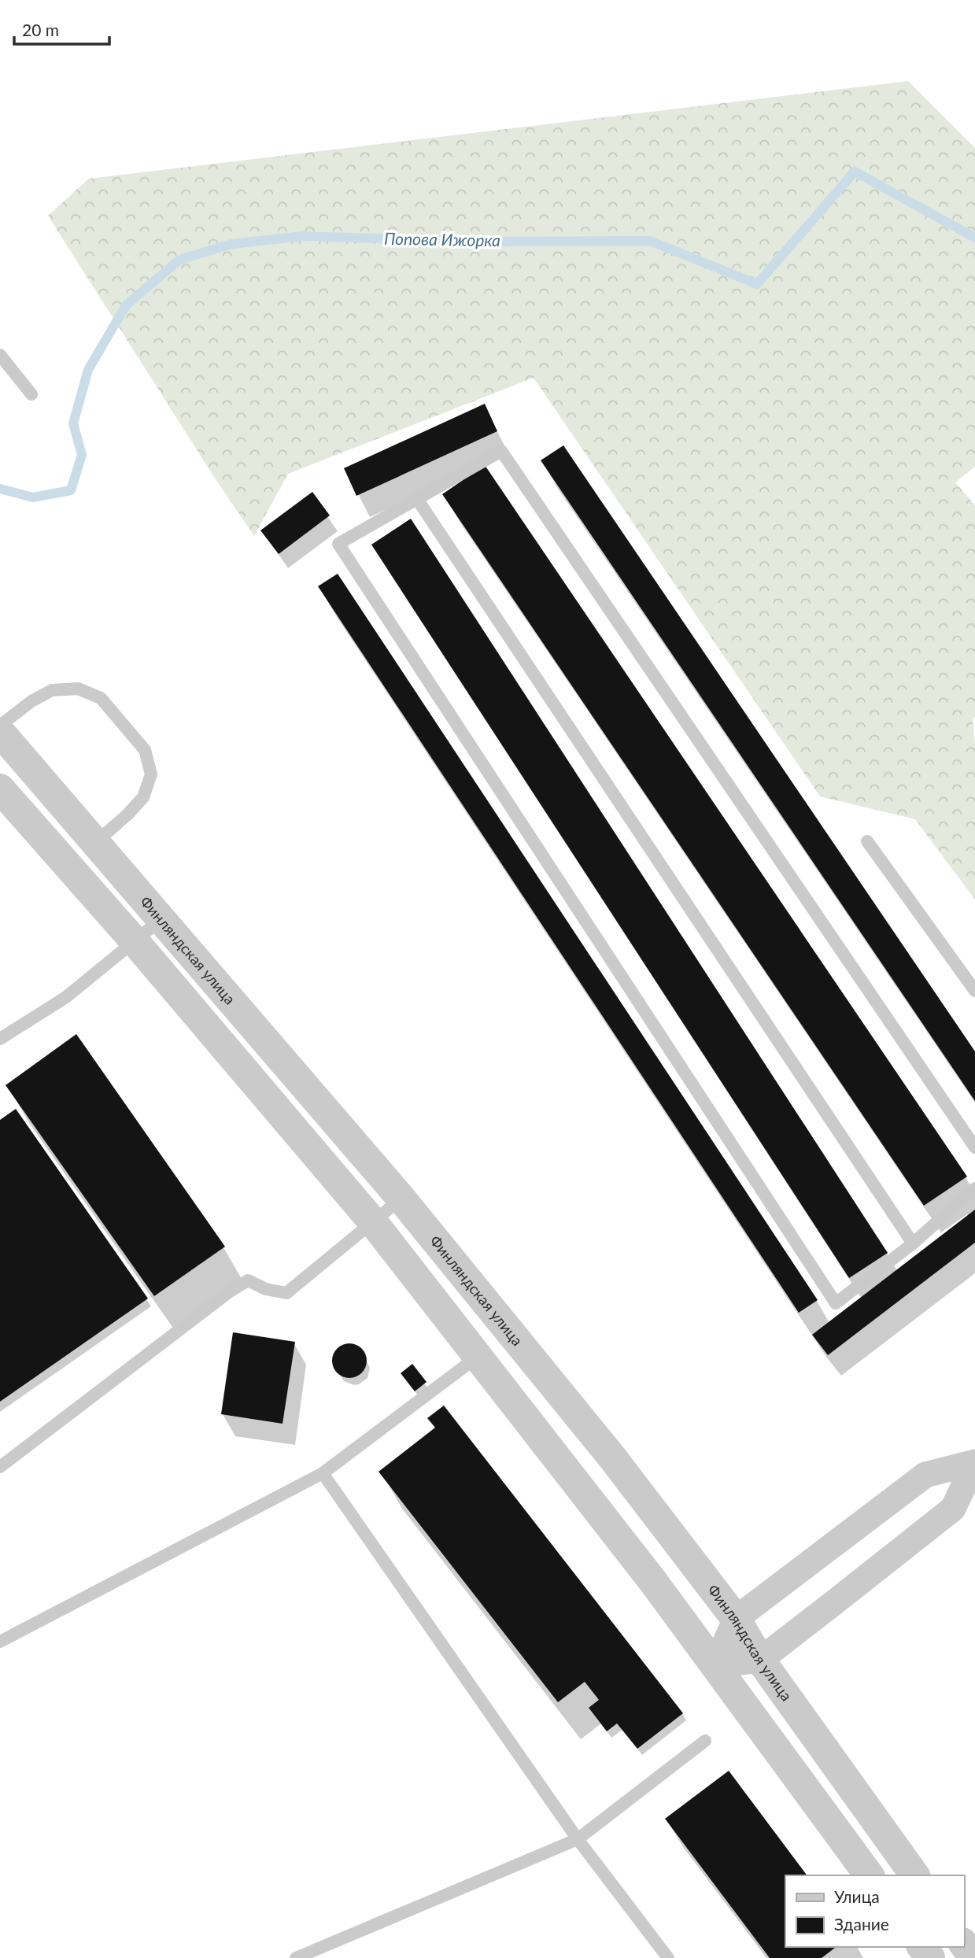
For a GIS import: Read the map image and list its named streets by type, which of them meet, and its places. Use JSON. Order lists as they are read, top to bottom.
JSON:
{
  "streets": {
    "street": ["Финляндская улица"]
  },
  "water": ["Попова Ижорка"],
  "legend": ["Улица", "Здание"],
  "scale_bar": "20 m"
}
